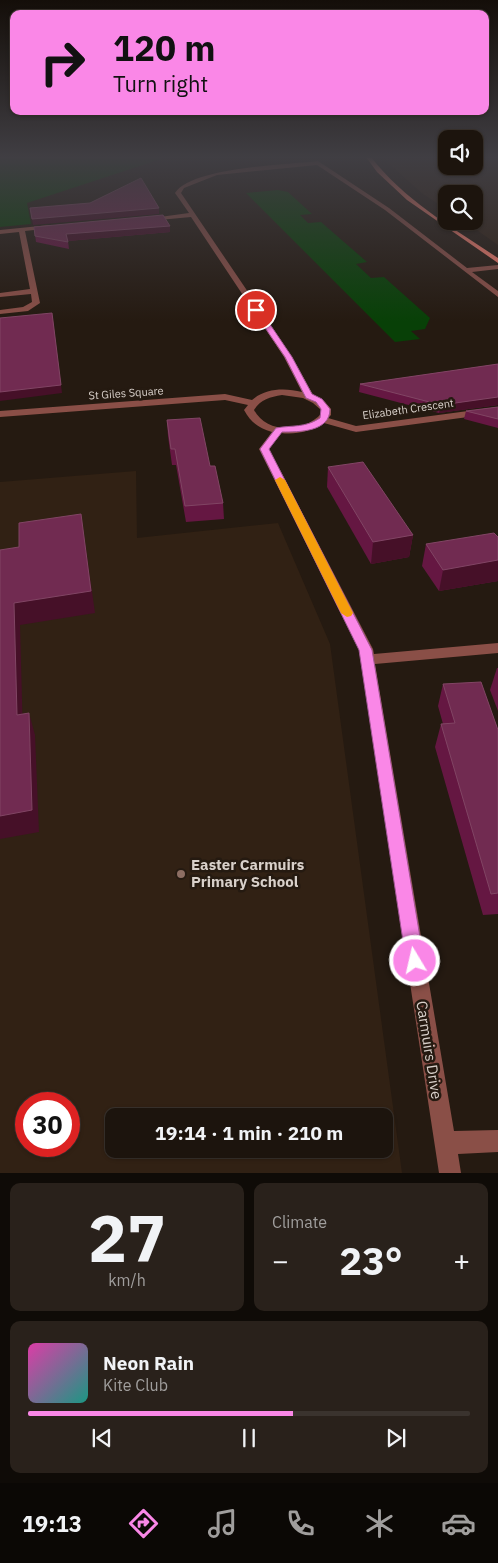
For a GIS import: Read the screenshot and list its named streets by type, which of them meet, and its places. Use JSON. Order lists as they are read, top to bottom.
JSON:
{
  "streets": {
    "street": ["St Giles Square", "Elizabeth Crescent", "Carmuirs Drive"]
  },
  "places": ["Easter Carmuirs Primary School"],
  "page": {
    "turn": ["120 m", "Turn right"],
    "limit": "30",
    "trip": "19:14 · 1 min · 210 m",
    "tile": [
      ["27", "km/h"],
      "Climate"
    ],
    "heat": ["−", "23°", "+"],
    "song": ["Neon Rain", "Kite Club"],
    "tabs": "19:13"
  }
}
